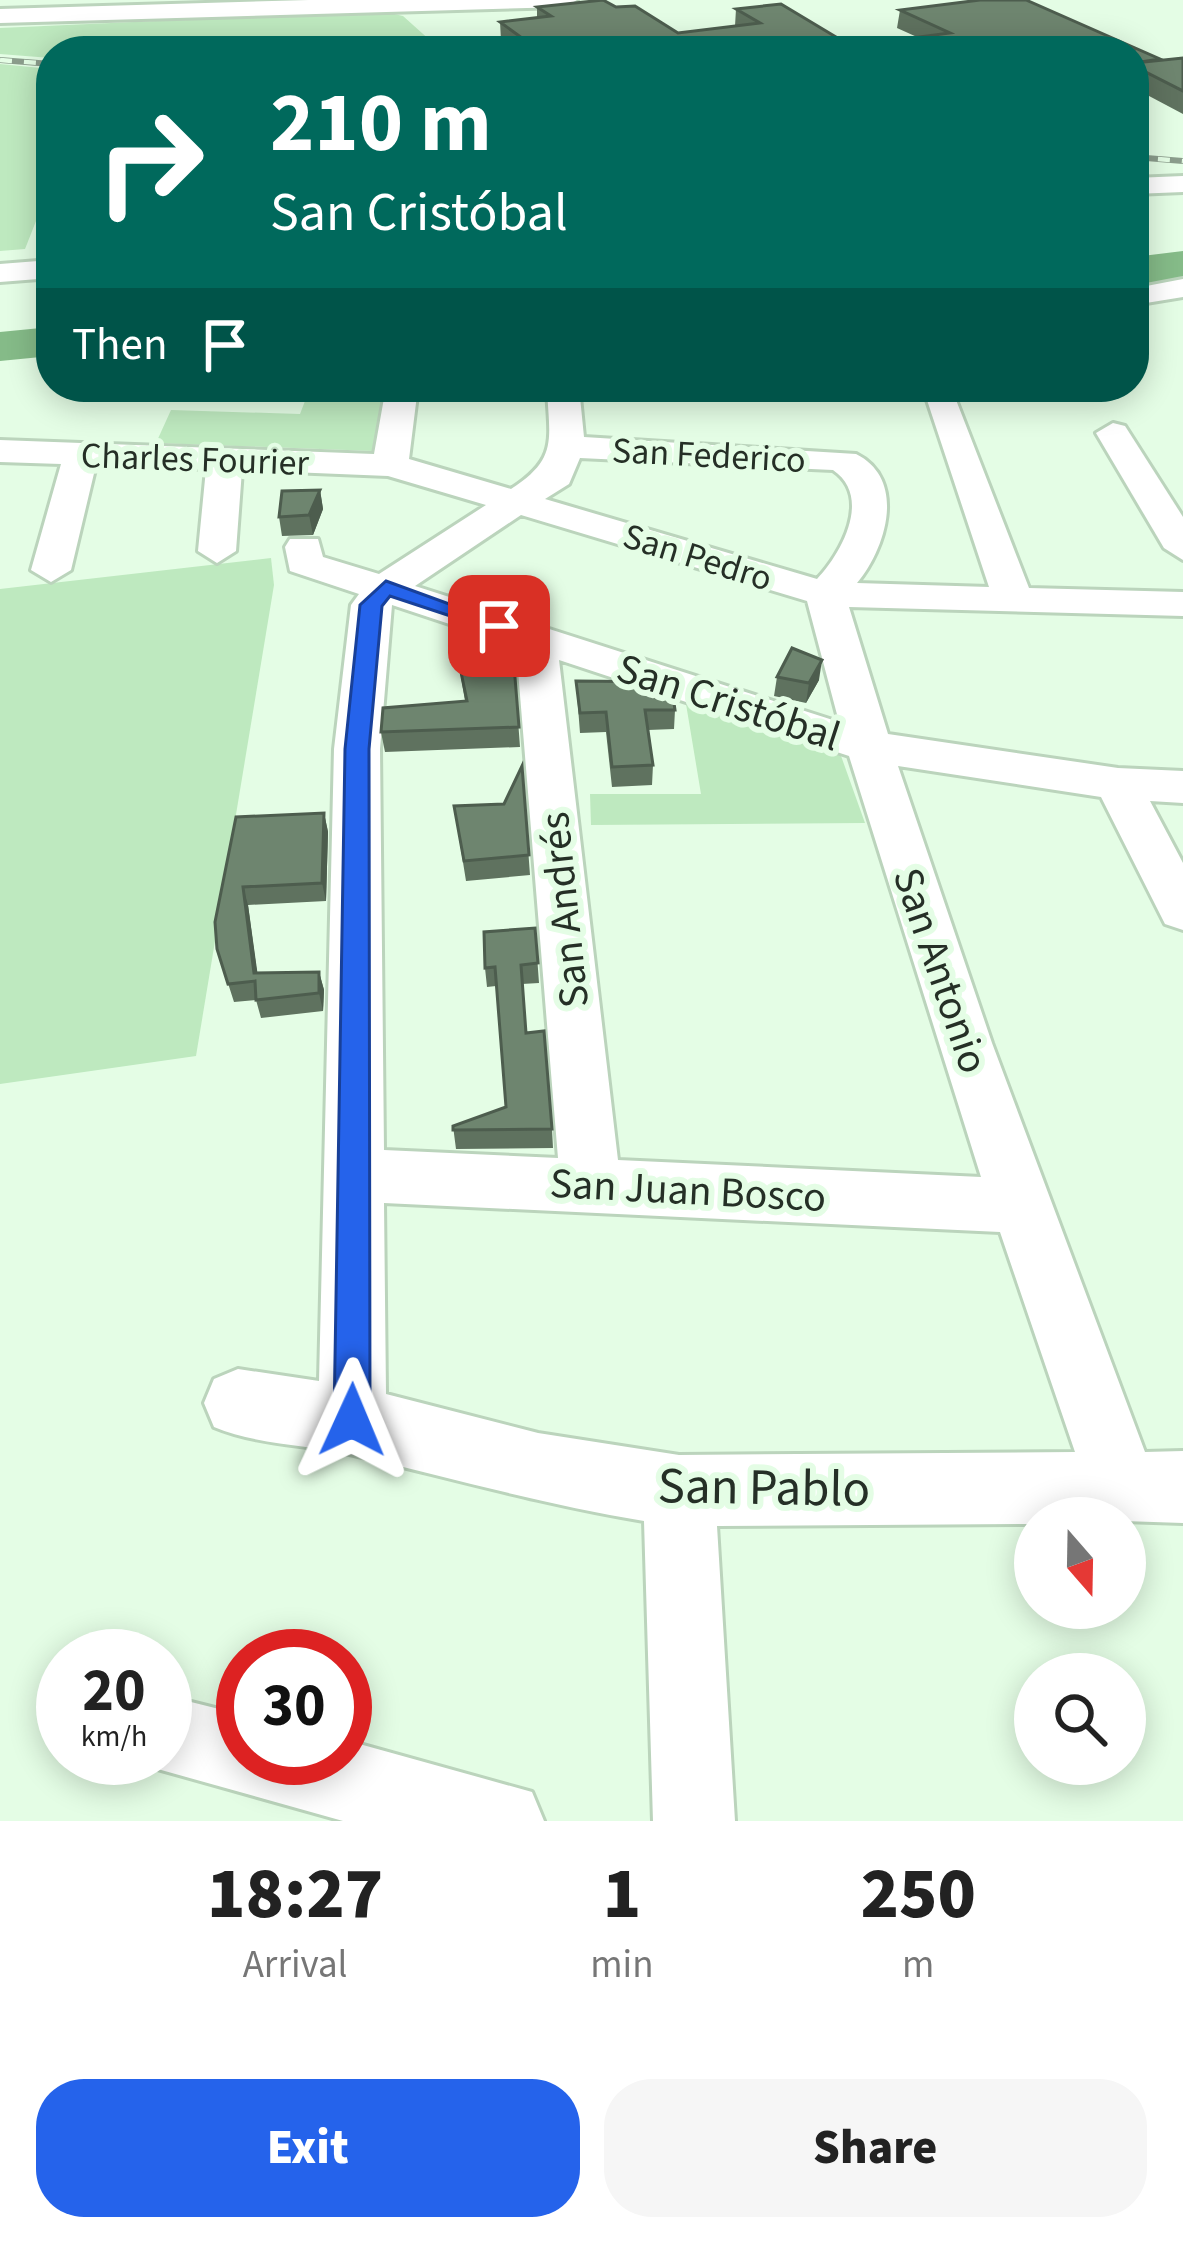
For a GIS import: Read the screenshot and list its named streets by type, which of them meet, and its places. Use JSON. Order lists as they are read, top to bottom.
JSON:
{
  "streets": {
    "street": [
      "San Federico",
      "Charles Fourier",
      "San Pedro",
      "San Cristóbal",
      "San Andrés",
      "San Antonio",
      "San Juan Bosco",
      "San Pablo"
    ]
  },
  "crossings": [
    ["San Federico", "San Pedro"],
    ["San Federico", "San Antonio"],
    ["Charles Fourier", "San Pedro"],
    ["San Pedro", "San Antonio"],
    ["San Cristóbal", "San Andrés"],
    ["San Cristóbal", "San Antonio"],
    ["San Andrés", "San Juan Bosco"],
    ["San Antonio", "San Juan Bosco"],
    ["San Antonio", "San Pablo"]
  ],
  "north": "bottom",
  "page": {
    "turn": ["210 m", "San Cristóbal"],
    "then": "Then",
    "speed": "20 km/h",
    "limit": "30",
    "eta": [
      "18:27",
      "Arrival",
      "1",
      "min",
      "250",
      "m"
    ],
    "buttons": ["Exit", "Share"]
  }
}
